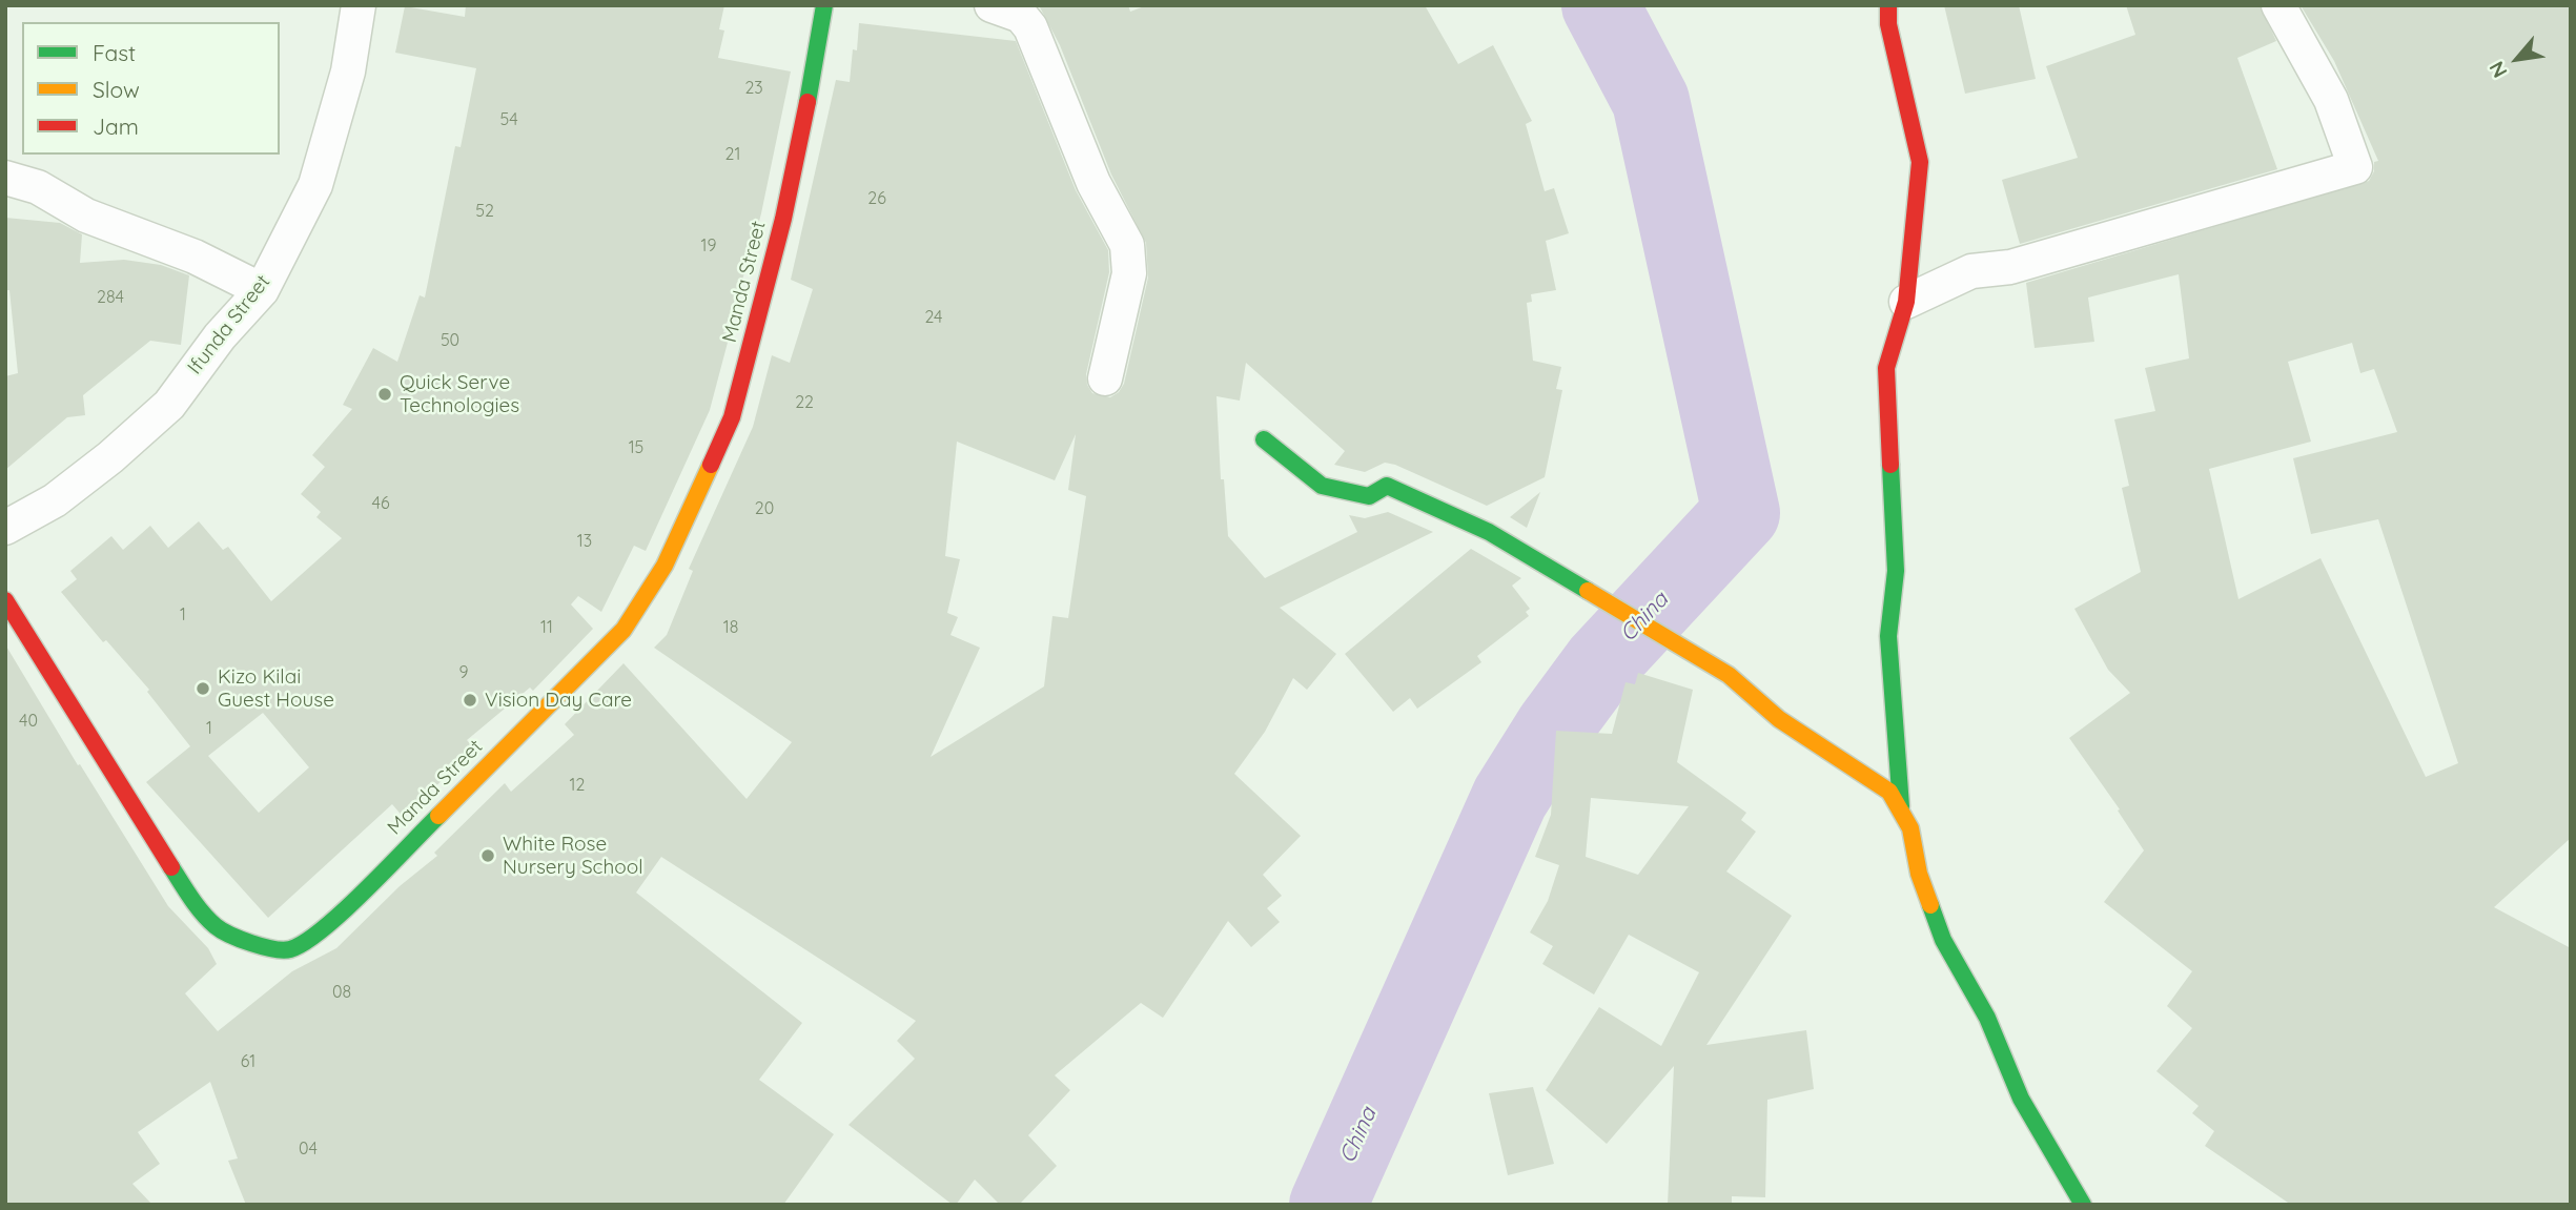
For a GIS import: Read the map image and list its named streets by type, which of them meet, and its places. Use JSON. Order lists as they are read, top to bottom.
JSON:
{
  "streets": {
    "street": ["Manda Street", "Ifunda Street"]
  },
  "water": ["China"],
  "places": [
    "Quick Serve Technologies",
    "Kizo Kilai Guest House",
    "Vision Day Care",
    "White Rose Nursery School"
  ],
  "house_numbers": [
    "23",
    "54",
    "21",
    "26",
    "52",
    "19",
    "284",
    "24",
    "50",
    "22",
    "15",
    "46",
    "20",
    "13",
    "1",
    "11",
    "18",
    "9",
    "40",
    "1",
    "12",
    "08",
    "61",
    "04"
  ],
  "legend": ["Fast", "Slow", "Jam"],
  "north": "bottom left"
}
